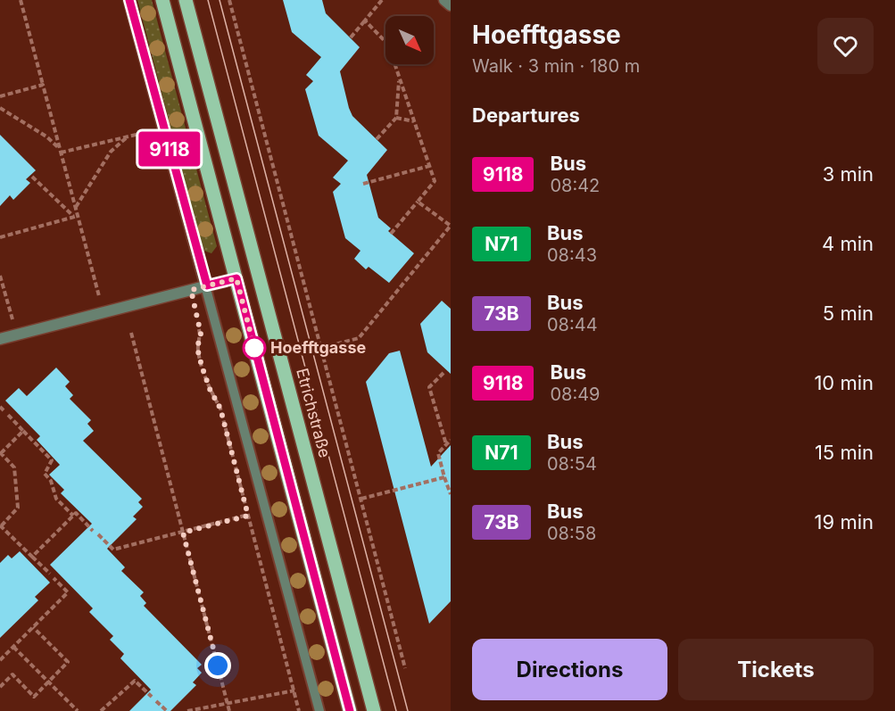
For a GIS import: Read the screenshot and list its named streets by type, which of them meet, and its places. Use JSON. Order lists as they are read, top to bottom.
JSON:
{
  "streets": {
    "main road": ["Etrichstraße"]
  },
  "places": ["Hoefftgasse"],
  "lines": ["bus line 9118"],
  "north": "bottom right",
  "page": {
    "on_map": "9118",
    "heading": [
      ["Hoefftgasse", "Walk · 3 min · 180 m"],
      "Departures"
    ],
    "list": [
      {
        "mark": "9118",
        "name": "Bus",
        "note": "08:42",
        "value": "3 min"
      },
      {
        "mark": "N71",
        "name": "Bus",
        "note": "08:43",
        "value": "4 min"
      },
      {
        "mark": "73B",
        "name": "Bus",
        "note": "08:44",
        "value": "5 min"
      },
      {
        "mark": "9118",
        "name": "Bus",
        "note": "08:49",
        "value": "10 min"
      },
      {
        "mark": "N71",
        "name": "Bus",
        "note": "08:54",
        "value": "15 min"
      },
      {
        "mark": "73B",
        "name": "Bus",
        "note": "08:58",
        "value": "19 min"
      }
    ],
    "buttons": ["Directions", "Tickets"]
  }
}
